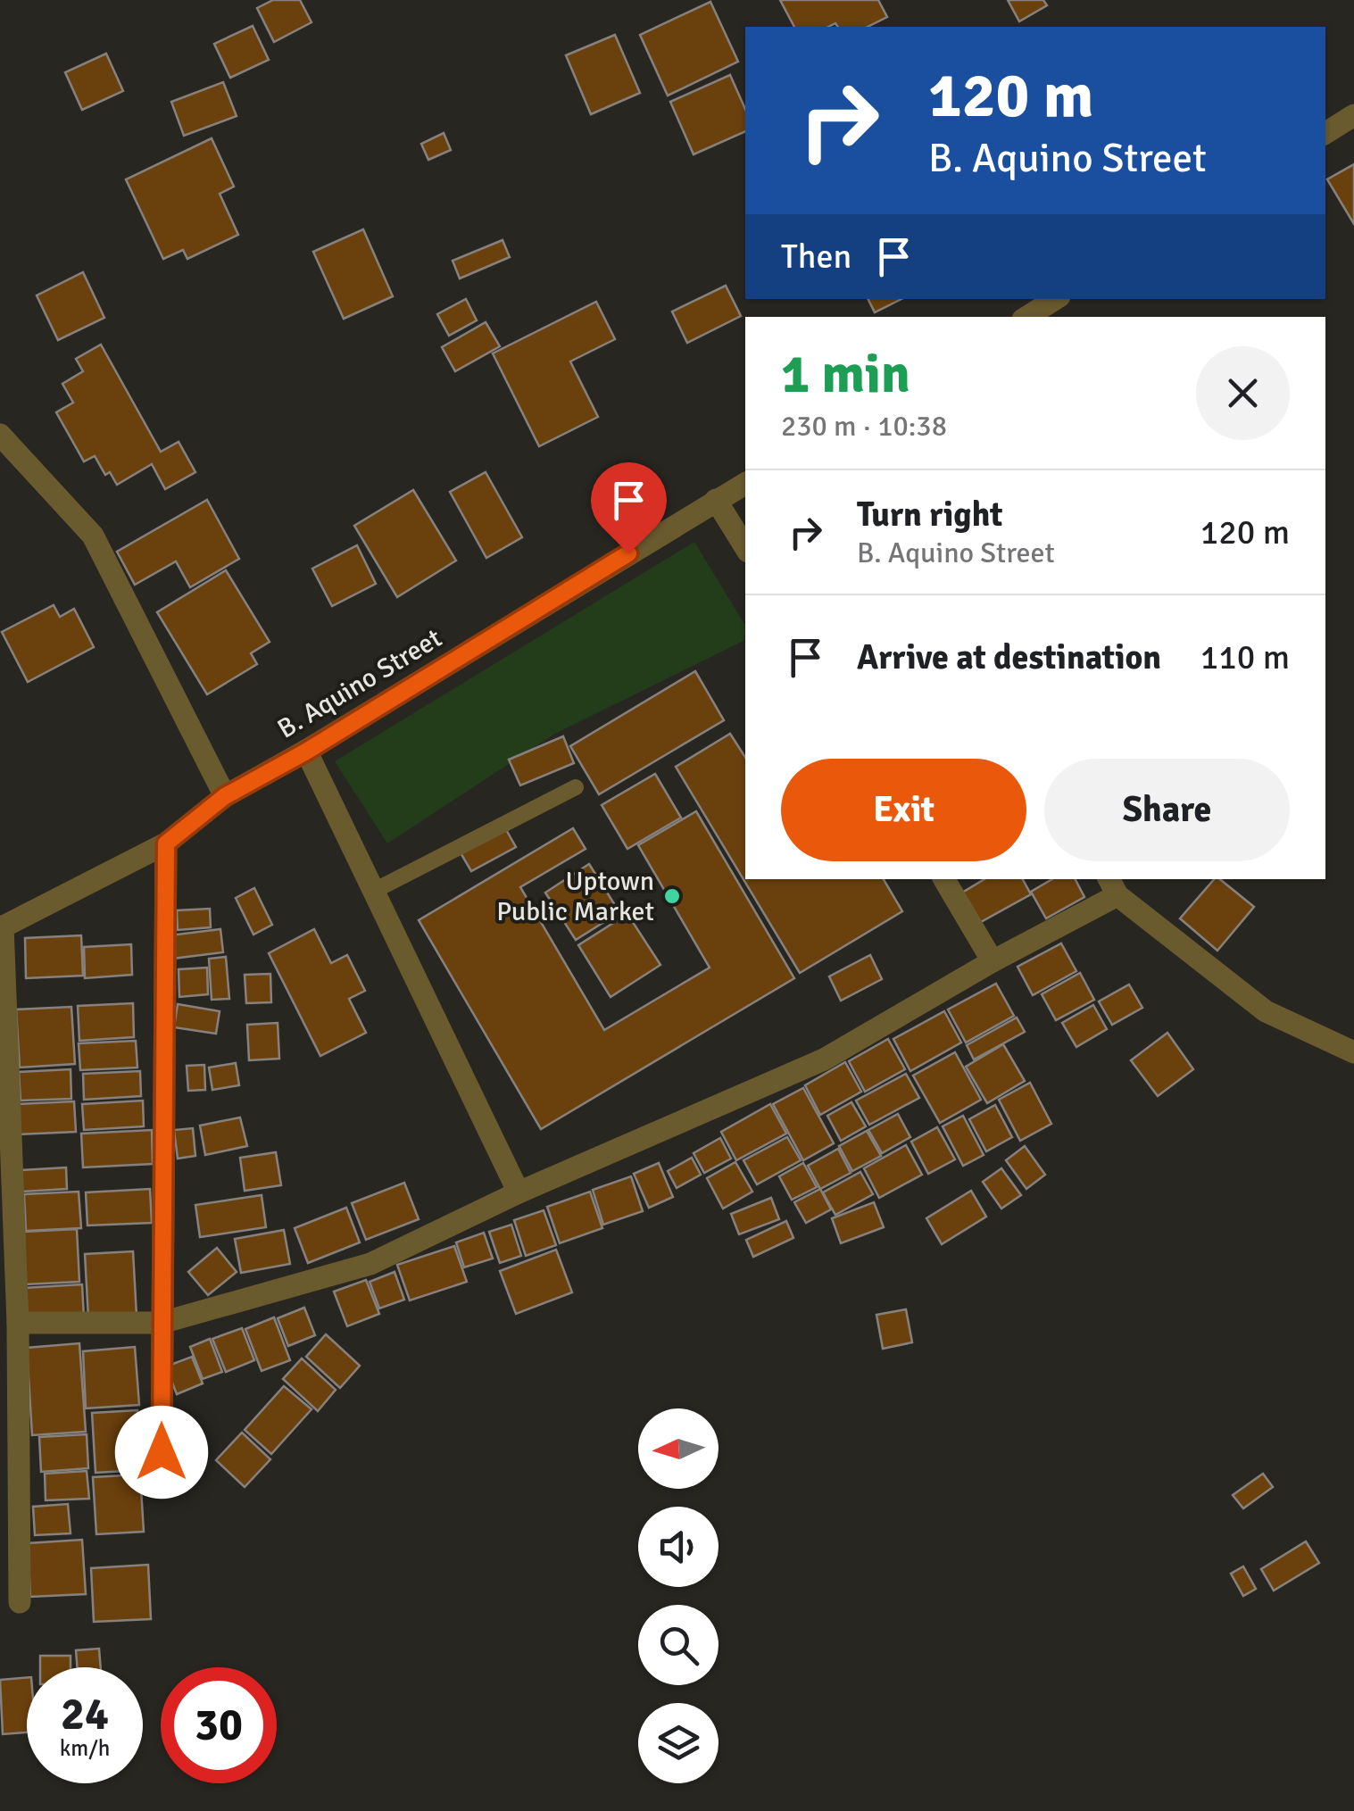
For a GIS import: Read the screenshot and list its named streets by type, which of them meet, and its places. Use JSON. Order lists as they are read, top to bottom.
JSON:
{
  "streets": {
    "street": ["B. Aquino Street"]
  },
  "places": ["Uptown Public Market"],
  "north": "left",
  "page": {
    "turn": ["120 m", "B. Aquino Street"],
    "then": "Then",
    "heading": ["1 min", "230 m · 10:38"],
    "list": [
      {
        "name": "Turn right",
        "note": "B. Aquino Street",
        "value": "120 m"
      },
      {
        "name": "Arrive at destination",
        "value": "110 m"
      }
    ],
    "buttons": ["Exit", "Share"],
    "speed": "24 km/h",
    "limit": "30"
  }
}
